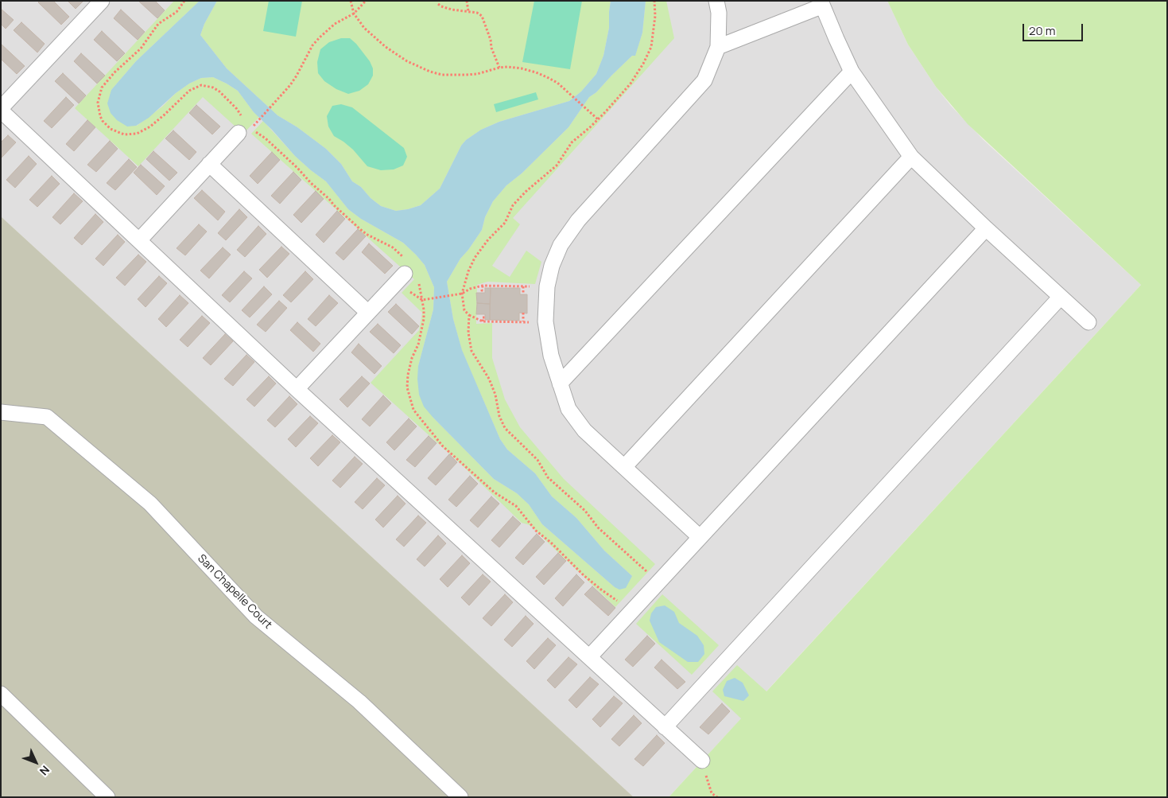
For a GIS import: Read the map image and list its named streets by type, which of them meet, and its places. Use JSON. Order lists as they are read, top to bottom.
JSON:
{
  "streets": {
    "street": ["San Chapelle Court"]
  },
  "scale_bar": "20 m",
  "north": "bottom right"
}
